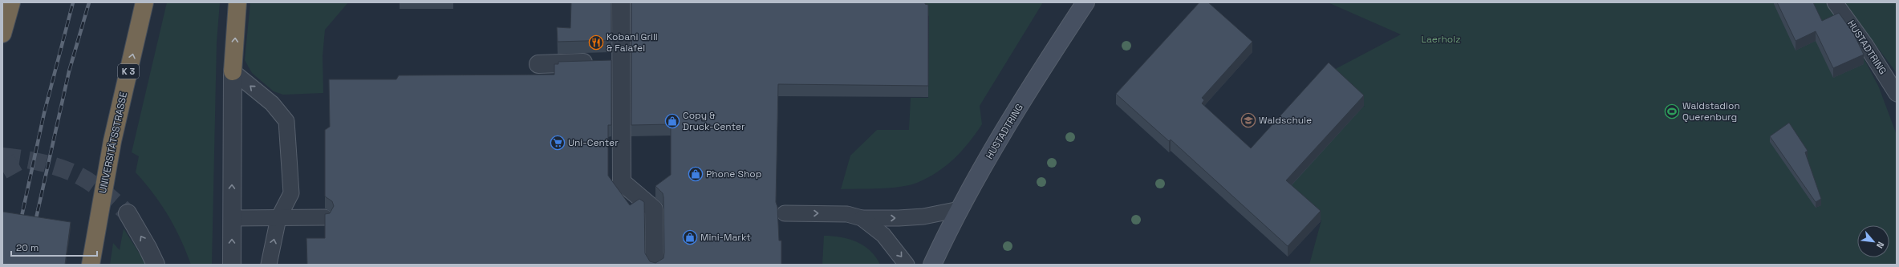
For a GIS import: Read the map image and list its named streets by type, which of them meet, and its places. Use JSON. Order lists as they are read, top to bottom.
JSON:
{
  "streets": {
    "highway": ["K 3", "UNIVERSITÄTSSTRASSE"],
    "street": ["HUSTADTRING"]
  },
  "parks": ["Laerholz"],
  "places": {
    "restaurant": ["Kobani Grill & Falafel"],
    "sports": ["Waldstadion Querenburg"],
    "school or university": ["Waldschule"],
    "shop": ["Copy & Druck-Center", "Phone Shop", "Mini-Markt"],
    "supermarket": ["Uni-Center"]
  },
  "scale_bar": "20 m",
  "north": "bottom right"
}
